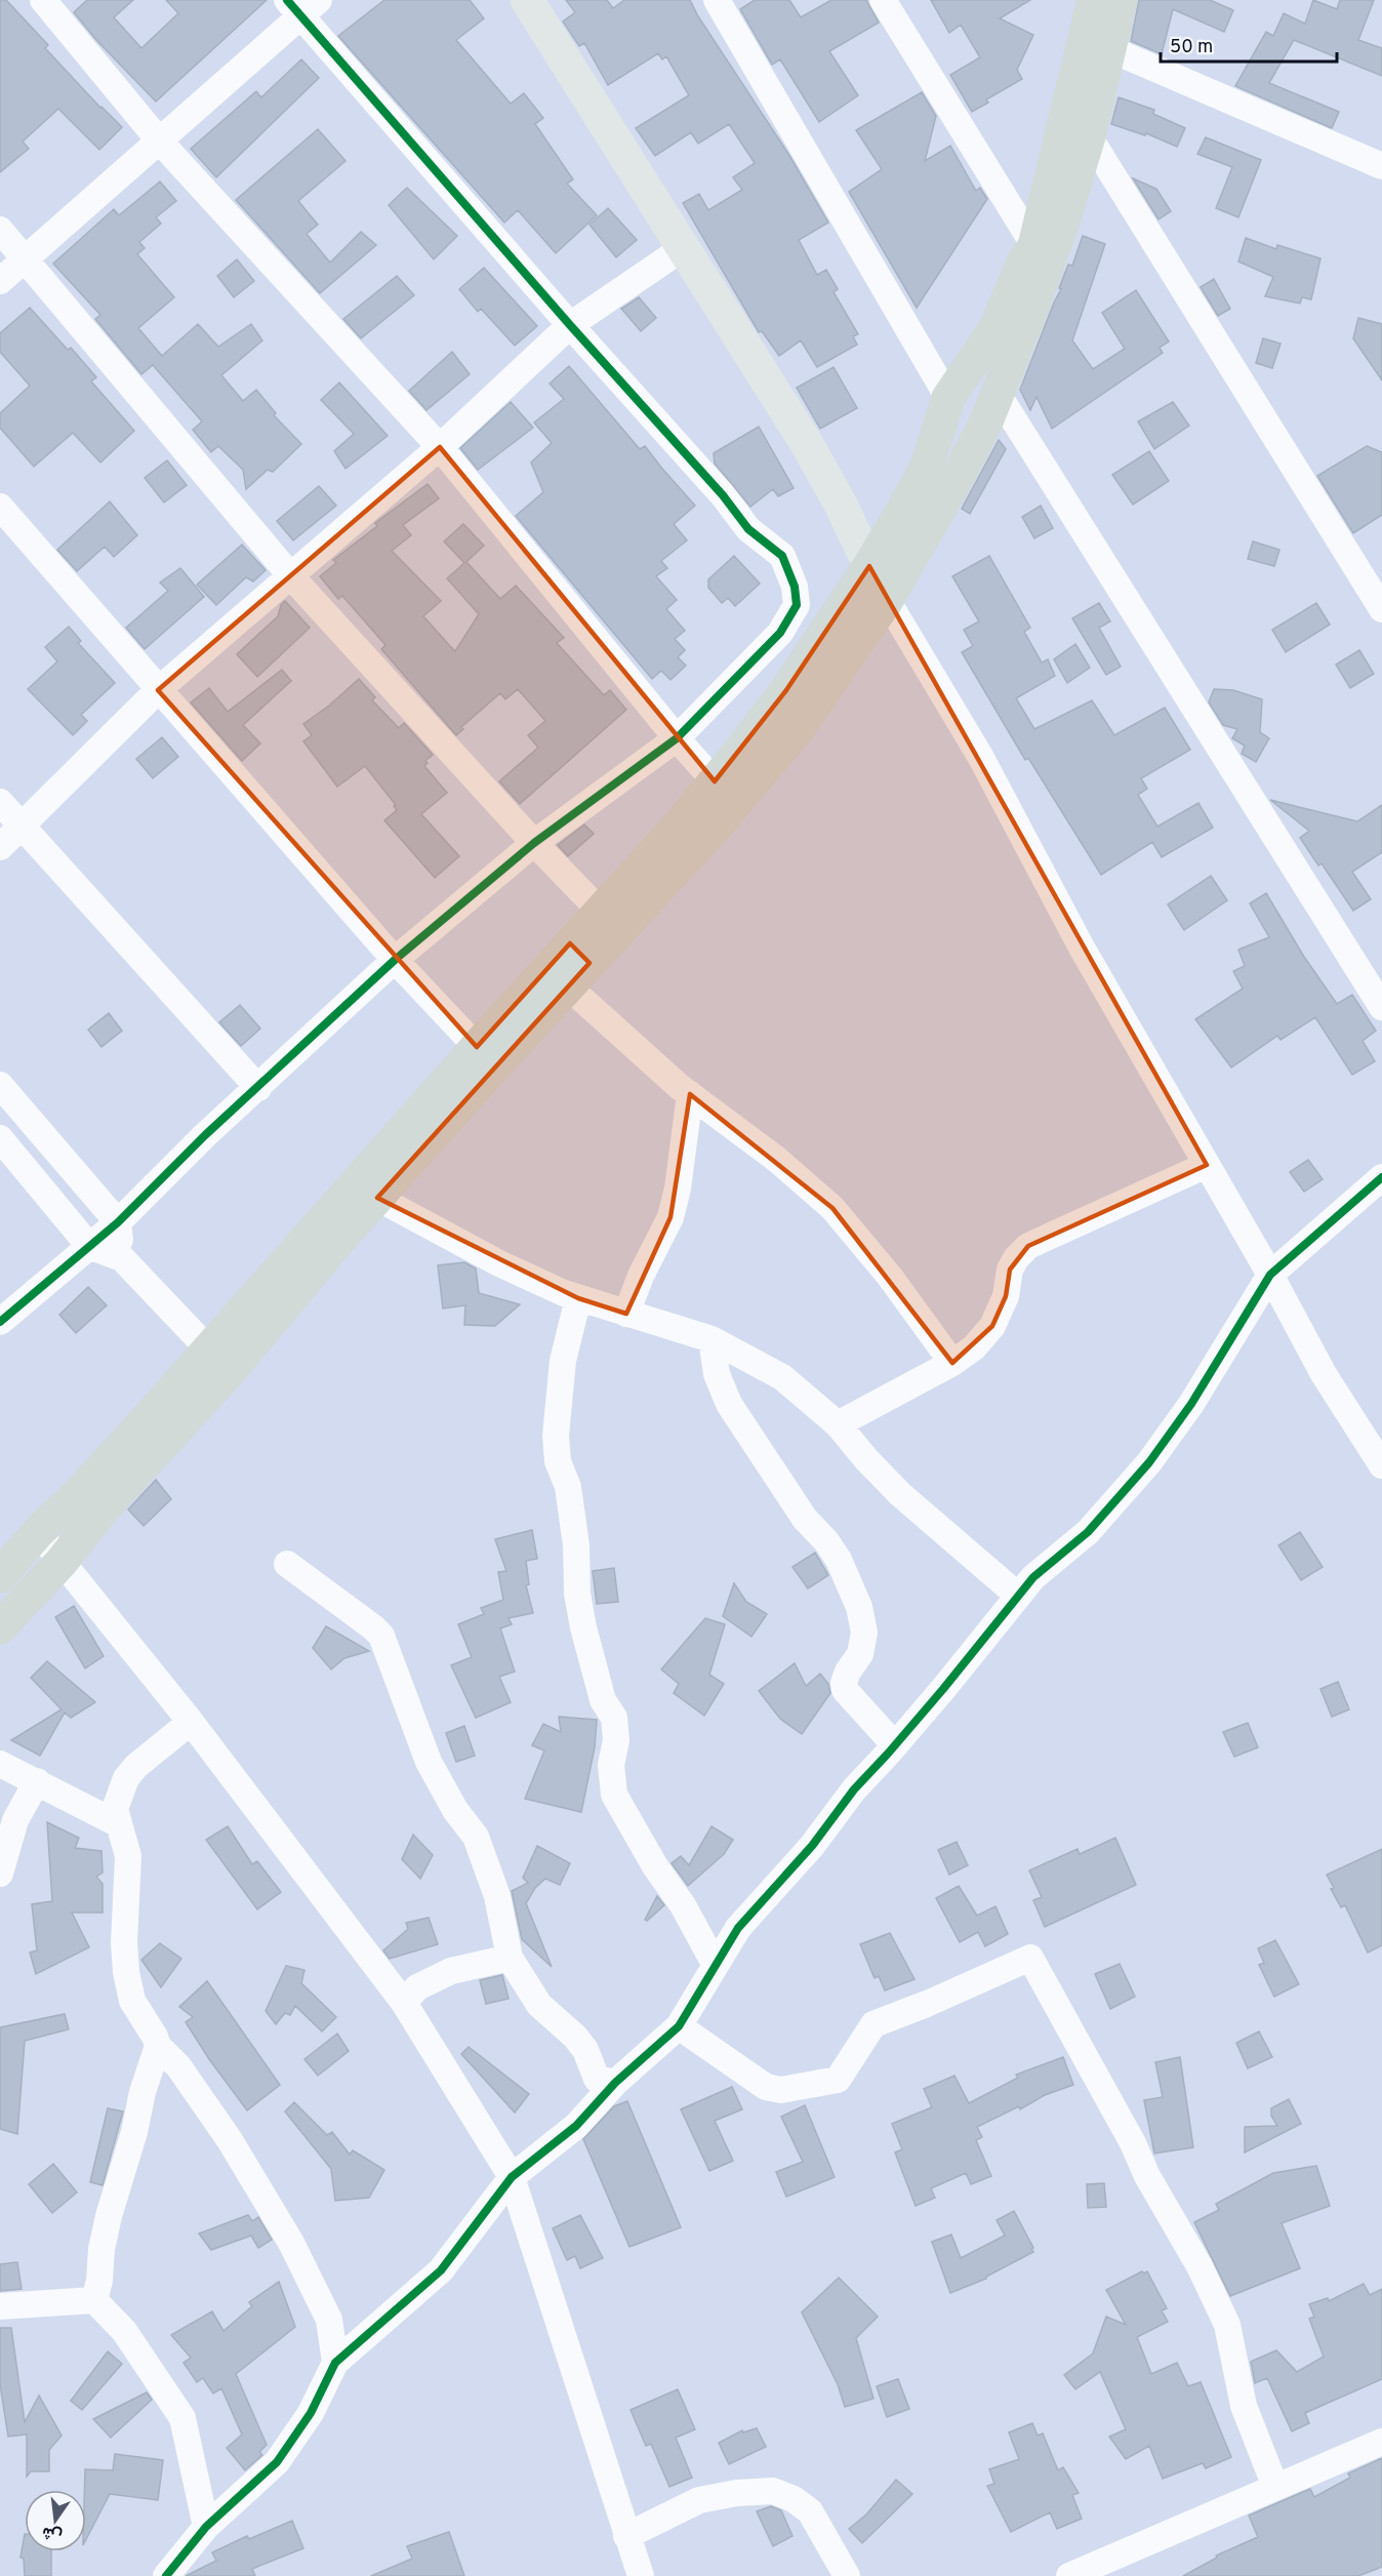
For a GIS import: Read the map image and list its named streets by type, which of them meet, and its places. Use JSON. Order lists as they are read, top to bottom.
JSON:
{
  "scale_bar": "50 m",
  "north": "bottom"
}
